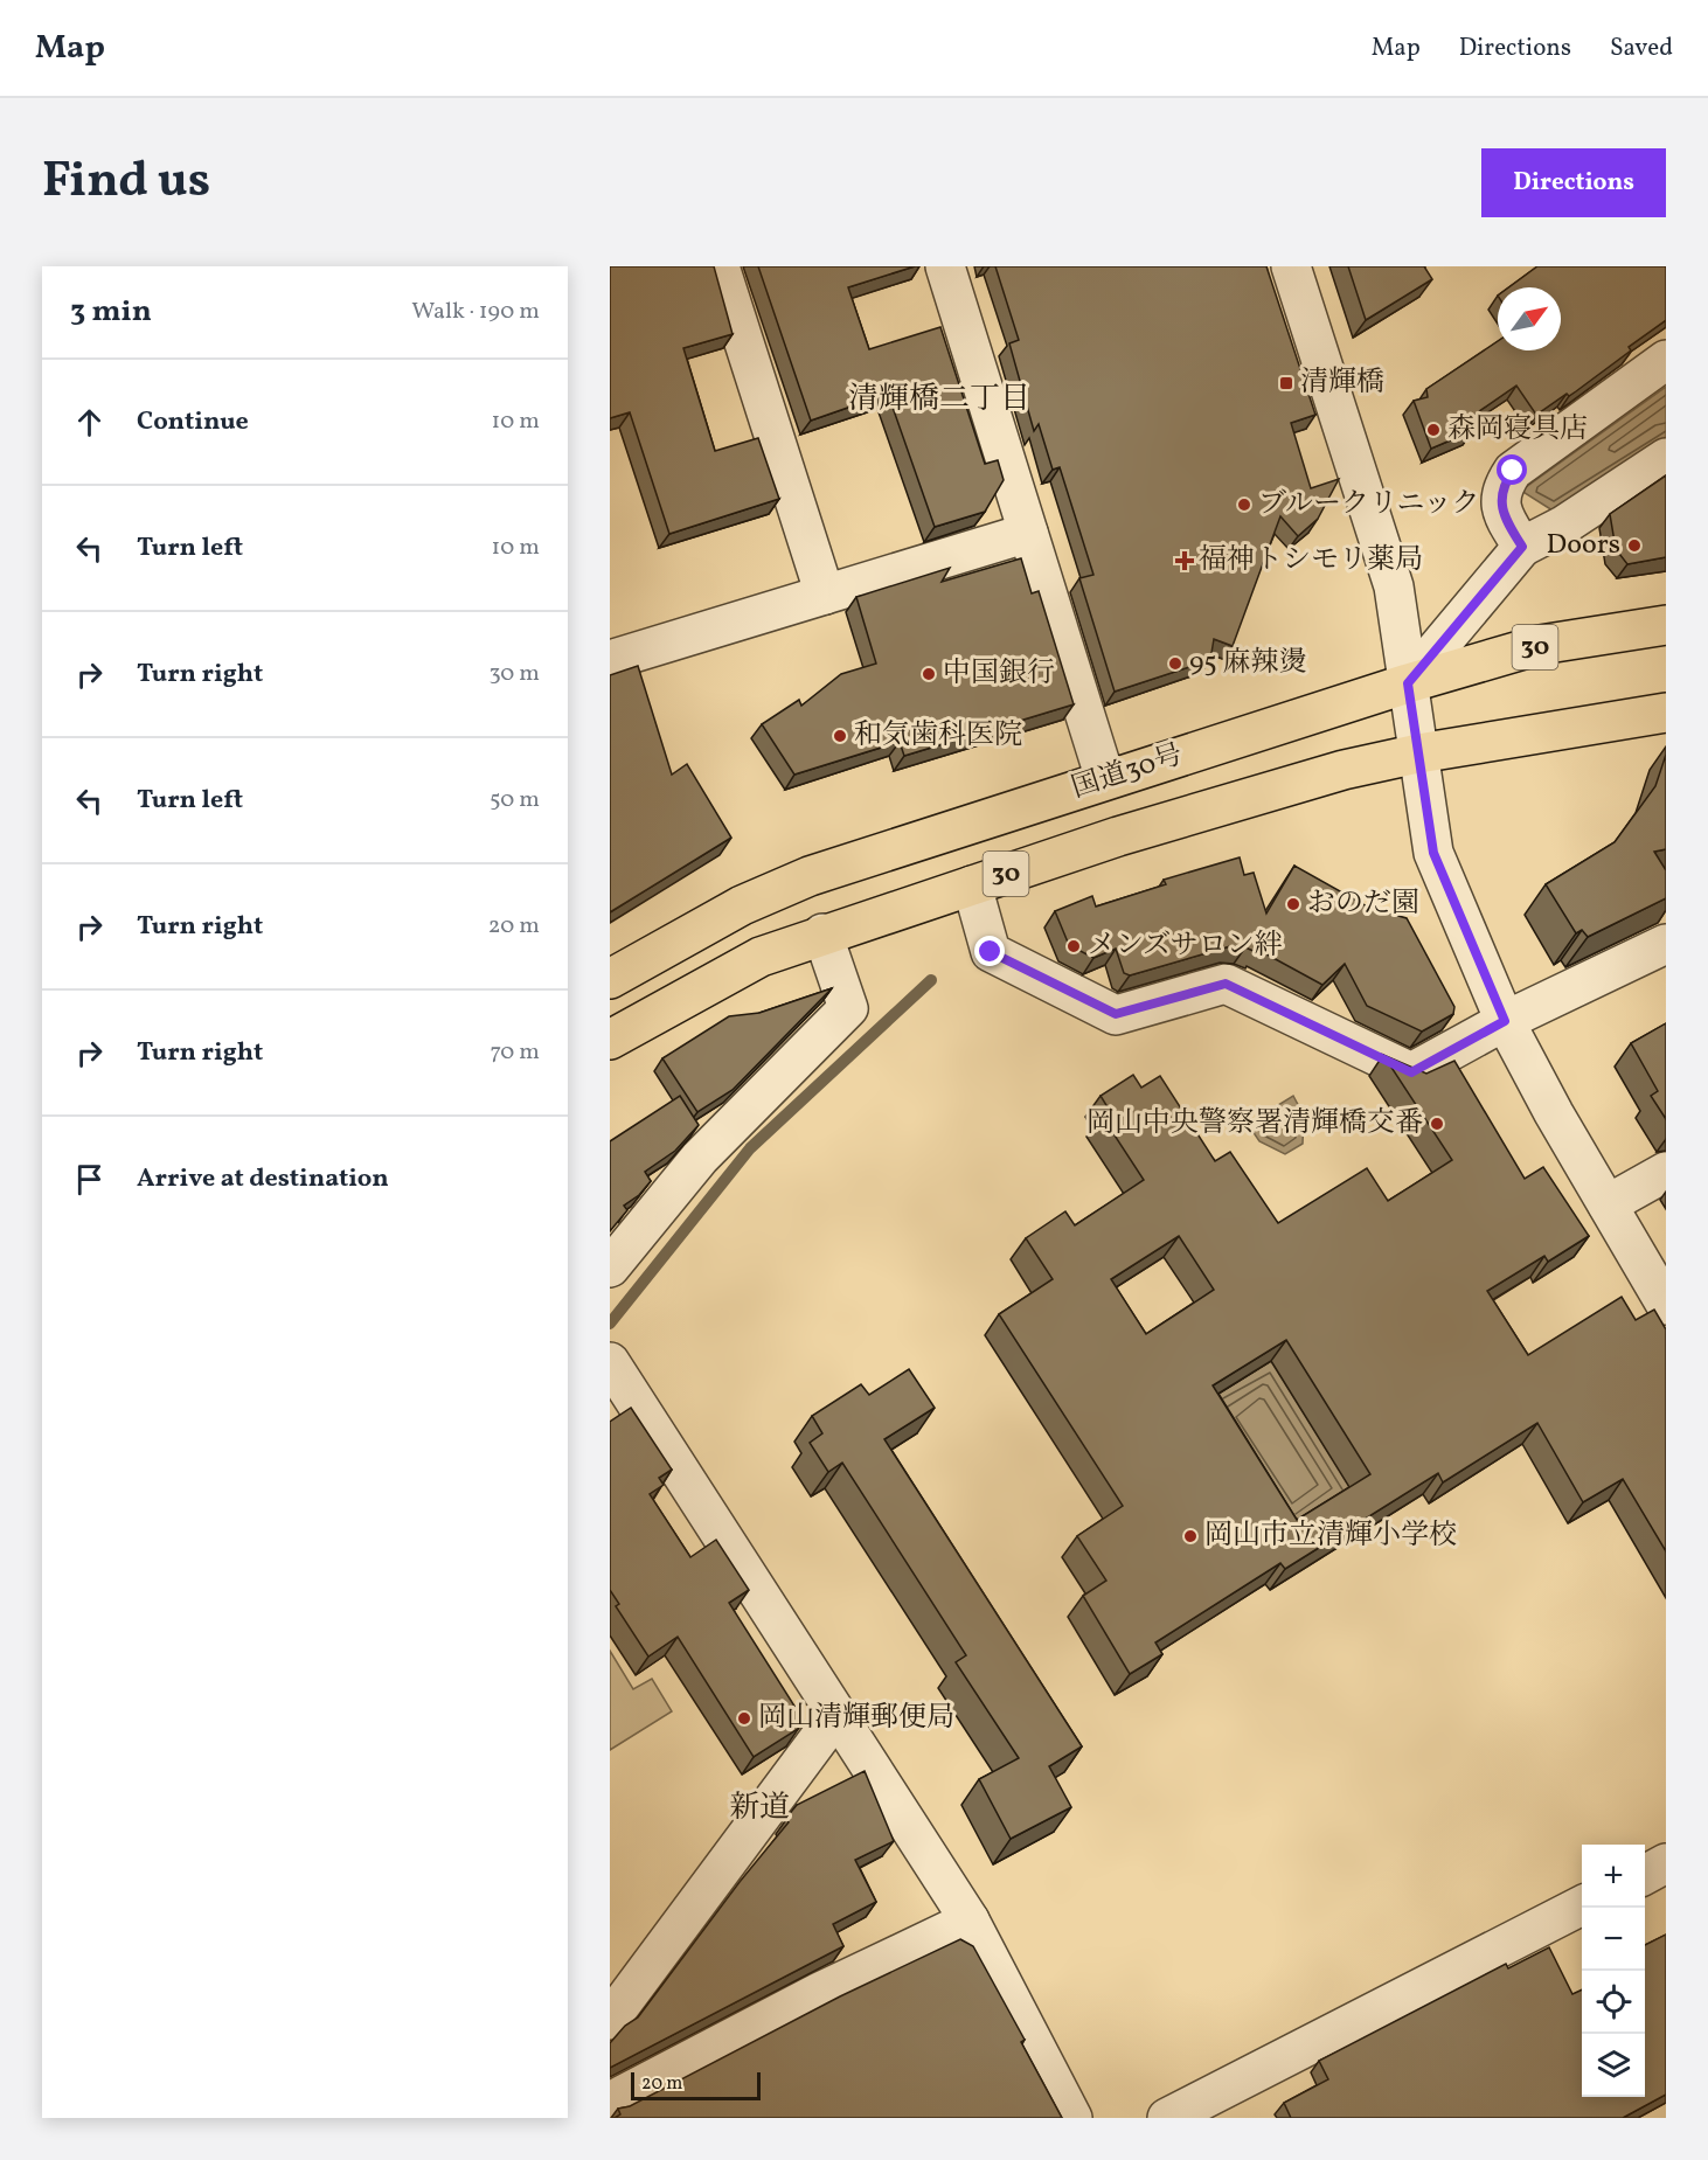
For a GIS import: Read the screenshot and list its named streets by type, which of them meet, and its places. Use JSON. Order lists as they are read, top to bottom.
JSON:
{
  "streets": {
    "highway": ["30", "国道30号"]
  },
  "districts": ["清輝橋二丁目", "新道"],
  "places": {
    "transit": ["清輝橋"],
    "other": [
      "森岡寝具店",
      "ブルークリニック",
      "Doors",
      "95 麻辣燙",
      "中国銀行",
      "和気歯科医院",
      "おのだ園",
      "メンズサロン絆",
      "岡山中央警察署清輝橋交番",
      "岡山市立清輝小学校",
      "岡山清輝郵便局"
    ],
    "health": ["福神トシモリ薬局"]
  },
  "scale_bar": "20 m",
  "north": "top right",
  "page": {
    "header": "Map",
    "nav": ["Map", "Directions", "Saved"],
    "title": "Find us",
    "buttons": "Directions",
    "heading": ["3 min", "Walk · 190 m"],
    "list": [
      ["Continue", "10 m"],
      ["Turn left", "10 m"],
      ["Turn right", "30 m"],
      ["Turn left", "50 m"],
      ["Turn right", "20 m"],
      ["Turn right", "70 m"],
      "Arrive at destination"
    ],
    "map_buttons": ["+", "−"],
    "scale": "20 m"
  }
}
